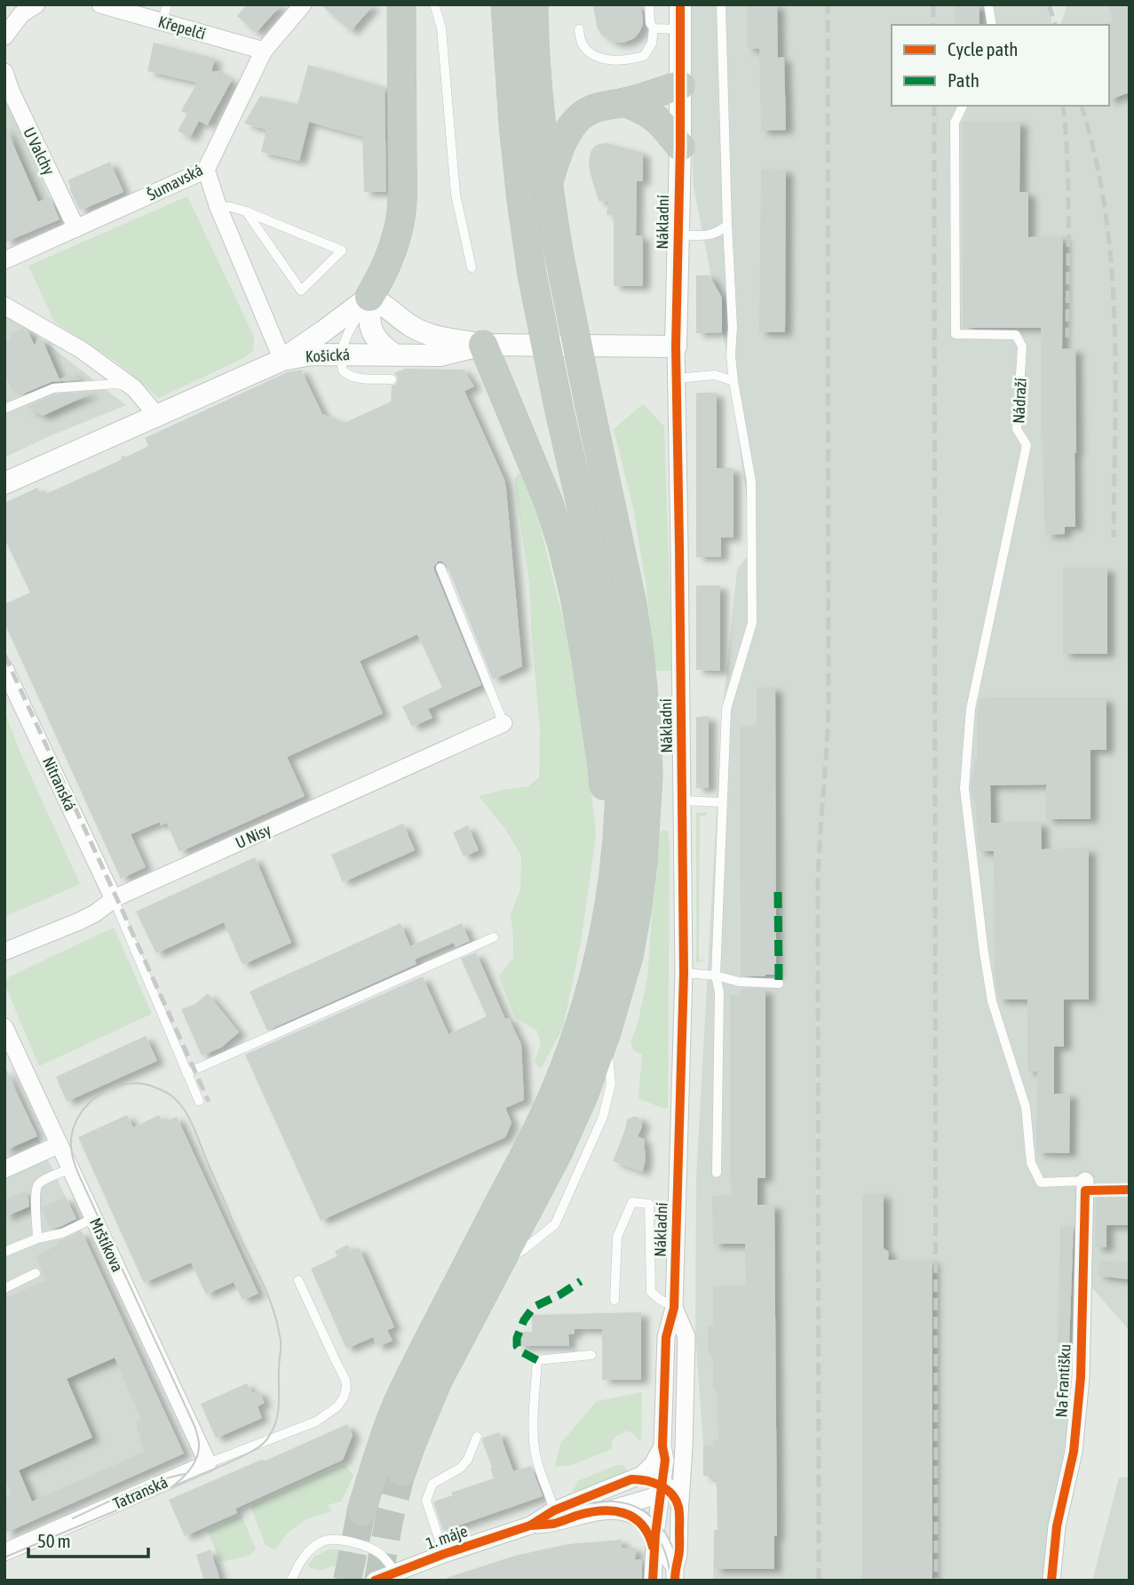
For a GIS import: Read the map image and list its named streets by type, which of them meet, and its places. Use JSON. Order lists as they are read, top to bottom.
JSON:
{
  "streets": {
    "street": [
      "Křepelčí",
      "U Valchy",
      "Šumavská",
      "Nákladní",
      "Košická",
      "Nitranská",
      "U Nisy",
      "Mrštíkova",
      "Na Františku",
      "Tatranská",
      "1. máje"
    ],
    "lane": ["Nádraží"]
  },
  "crossings": [
    ["Křepelčí", "Šumavská"],
    ["U Valchy", "Šumavská"],
    ["Nákladní", "Košická"],
    ["Nákladní", "1. máje"],
    ["Nádraží", "Na Františku"],
    ["Nitranská", "U Nisy"],
    ["Mrštíkova", "Tatranská"]
  ],
  "legend": ["Cycle path", "Path"],
  "scale_bar": "50 m"
}
